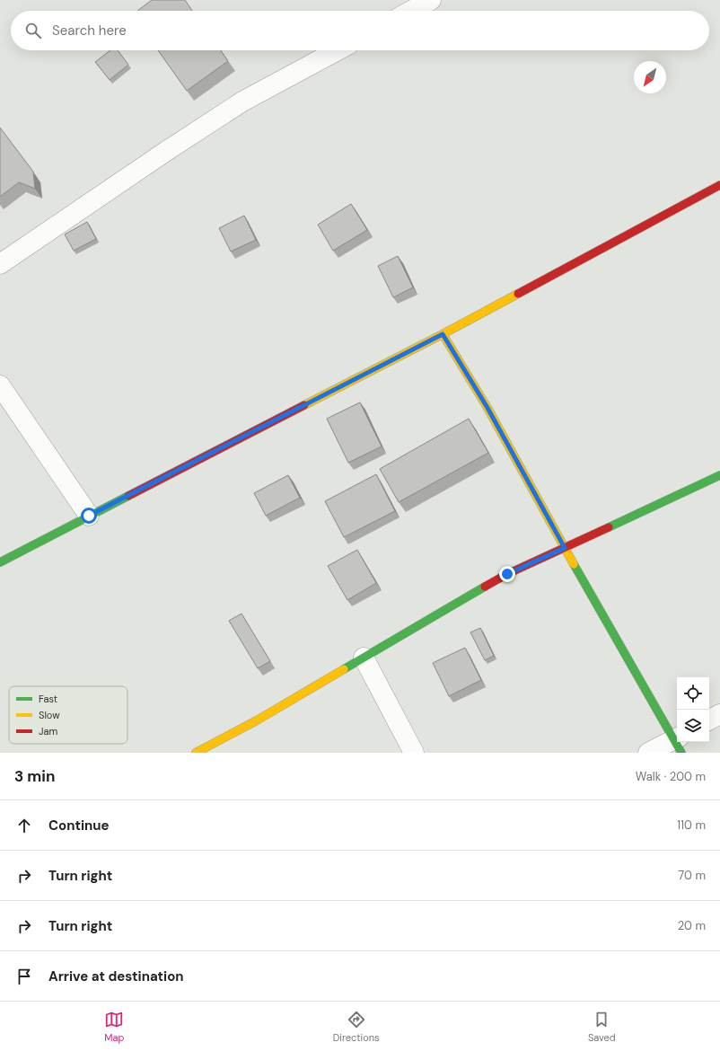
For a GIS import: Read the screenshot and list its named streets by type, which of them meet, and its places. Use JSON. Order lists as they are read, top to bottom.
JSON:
{
  "legend": ["Fast", "Slow", "Jam"],
  "north": "bottom left",
  "page": {
    "search": "Search here",
    "heading": ["3 min", "Walk · 200 m"],
    "list": [
      ["Continue", "110 m"],
      ["Turn right", "70 m"],
      ["Turn right", "20 m"],
      "Arrive at destination"
    ],
    "nav": ["Map", "Directions", "Saved"]
  }
}
